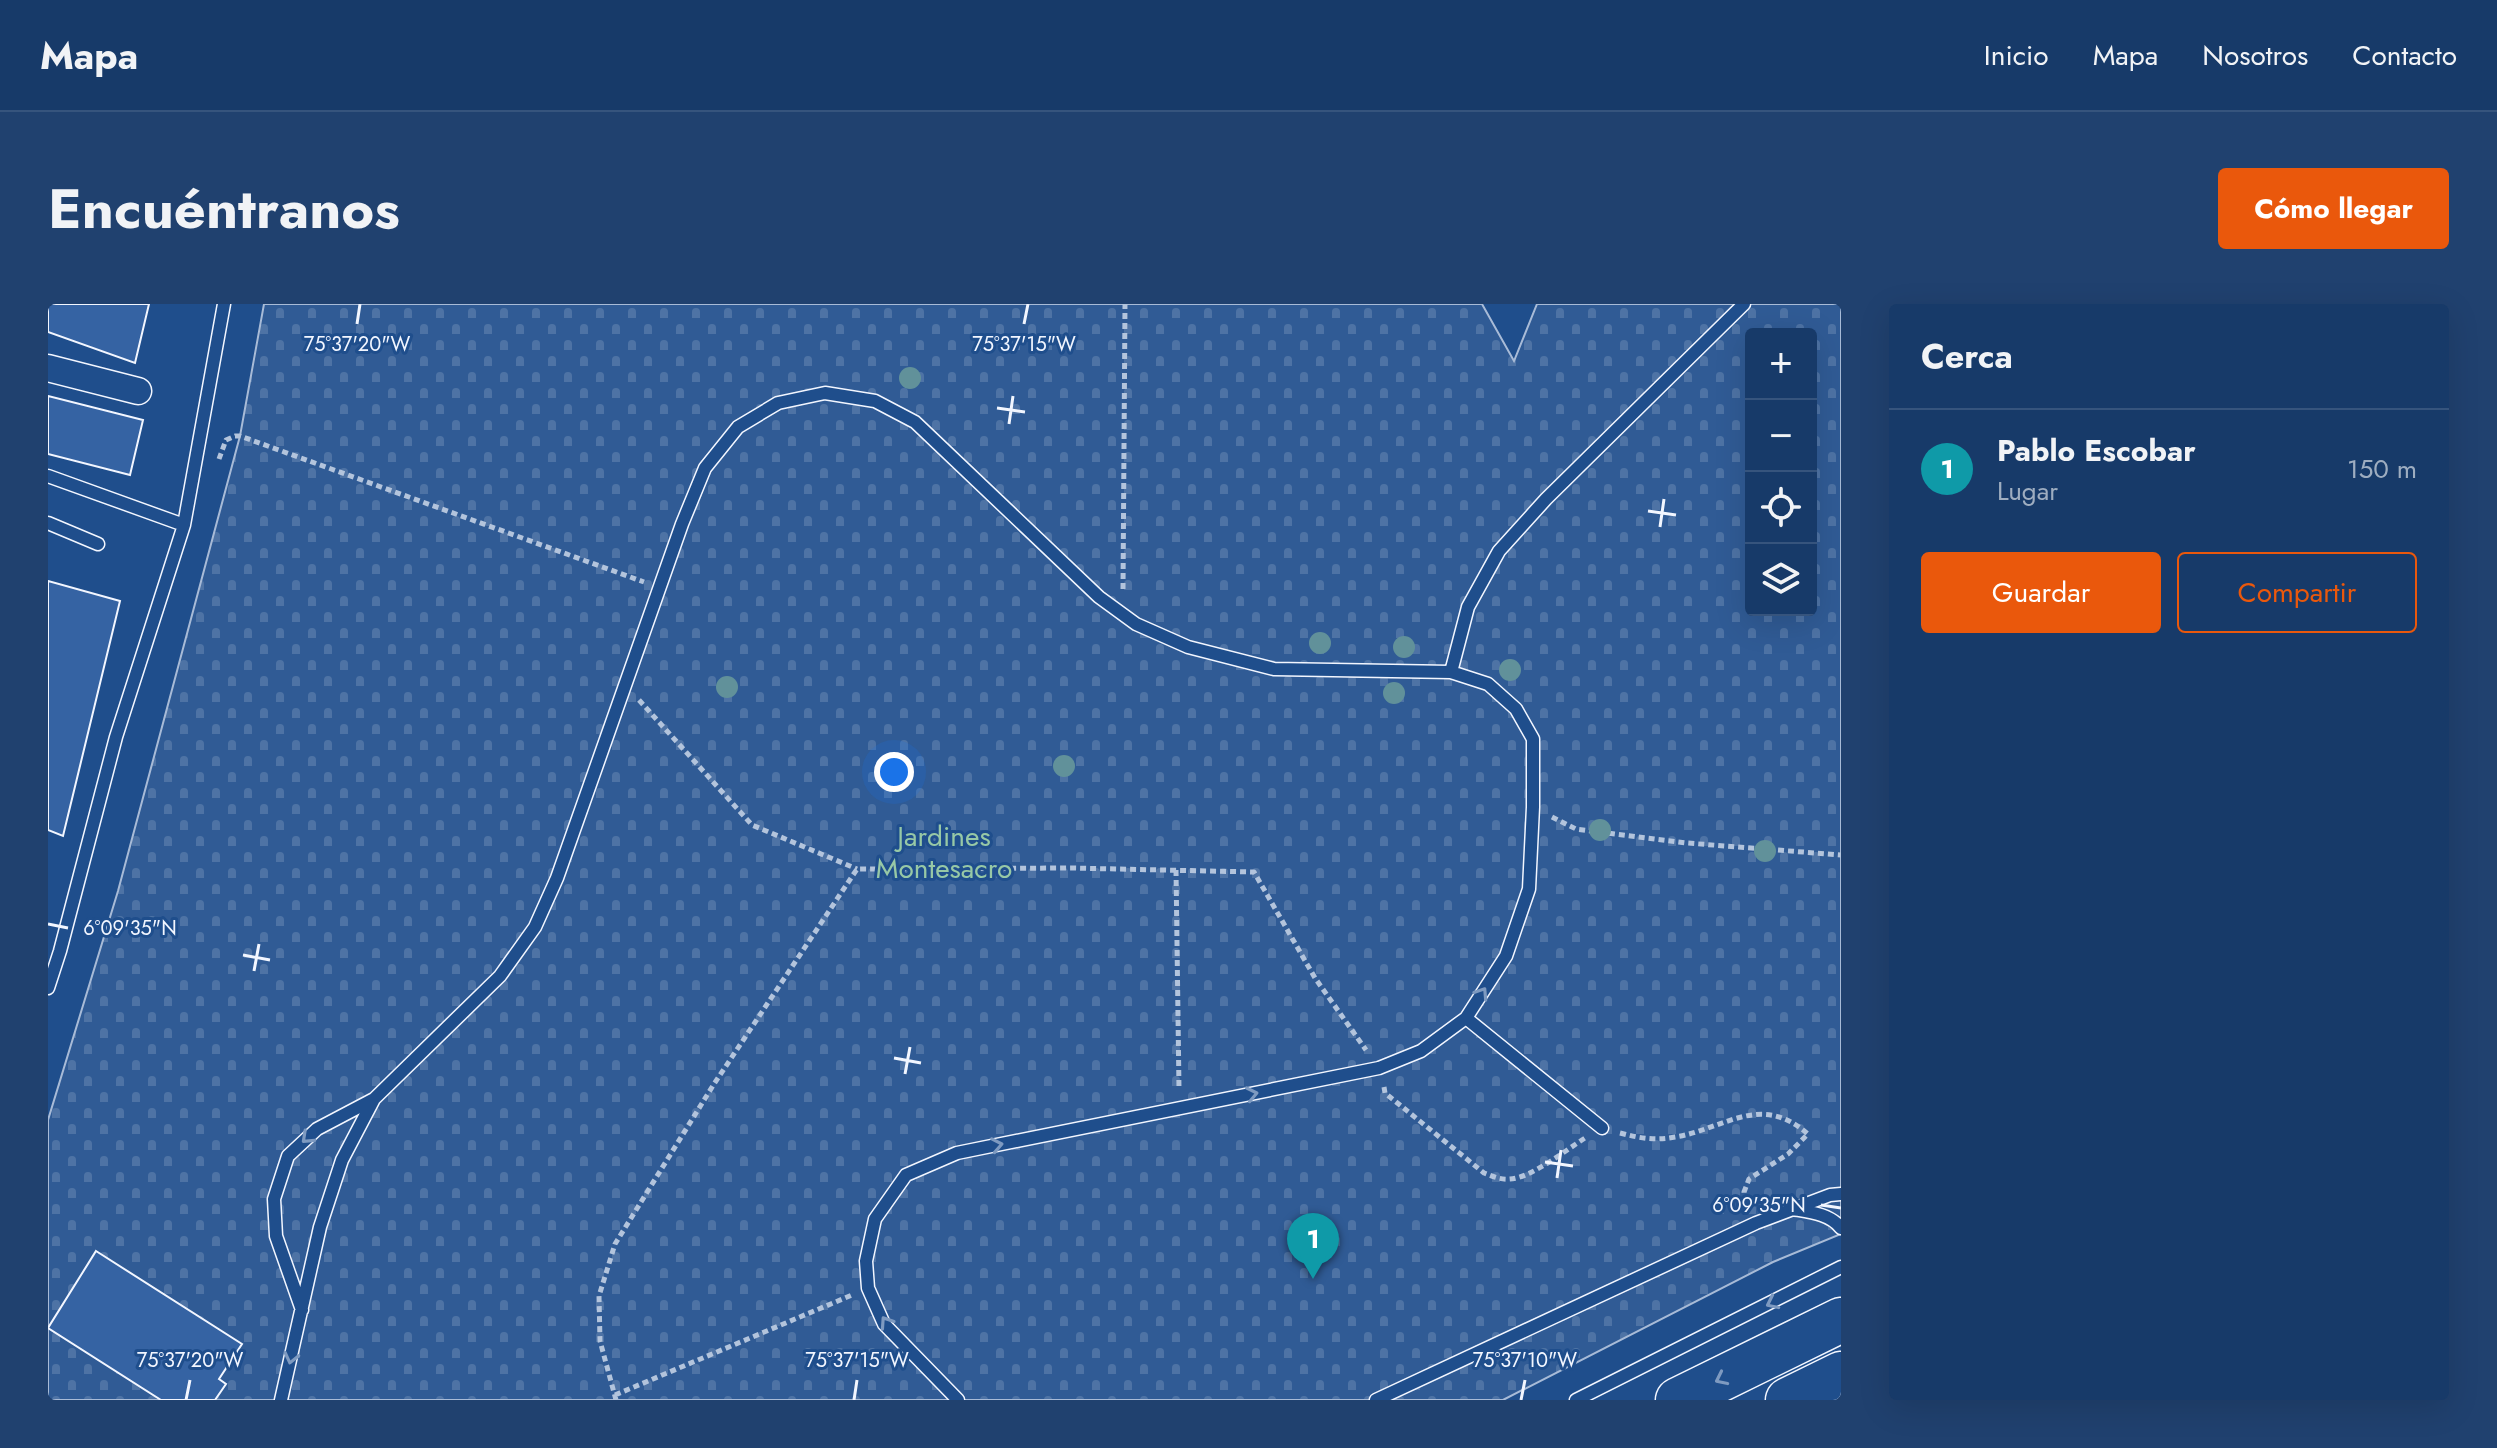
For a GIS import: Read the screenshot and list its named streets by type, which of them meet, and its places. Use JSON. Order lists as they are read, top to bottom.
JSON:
{
  "parks": ["Jardines Montesacro"],
  "page": {
    "header": "Mapa",
    "nav": [
      "Inicio",
      "Mapa",
      "Nosotros",
      "Contacto"
    ],
    "title": "Encuéntranos",
    "buttons": [
      "Cómo llegar",
      ["Guardar", "Compartir"]
    ],
    "heading": "Cerca",
    "map_buttons": ["+", "−"],
    "list": [
      {
        "mark": "1",
        "name": "Pablo Escobar",
        "note": "Lugar",
        "value": "150 m"
      }
    ],
    "pins": "1"
  },
  "coordinates": [
    "75°37'20\"W",
    "75°37'15\"W",
    "6°09'35\"N",
    "75°37'10\"W"
  ]
}
